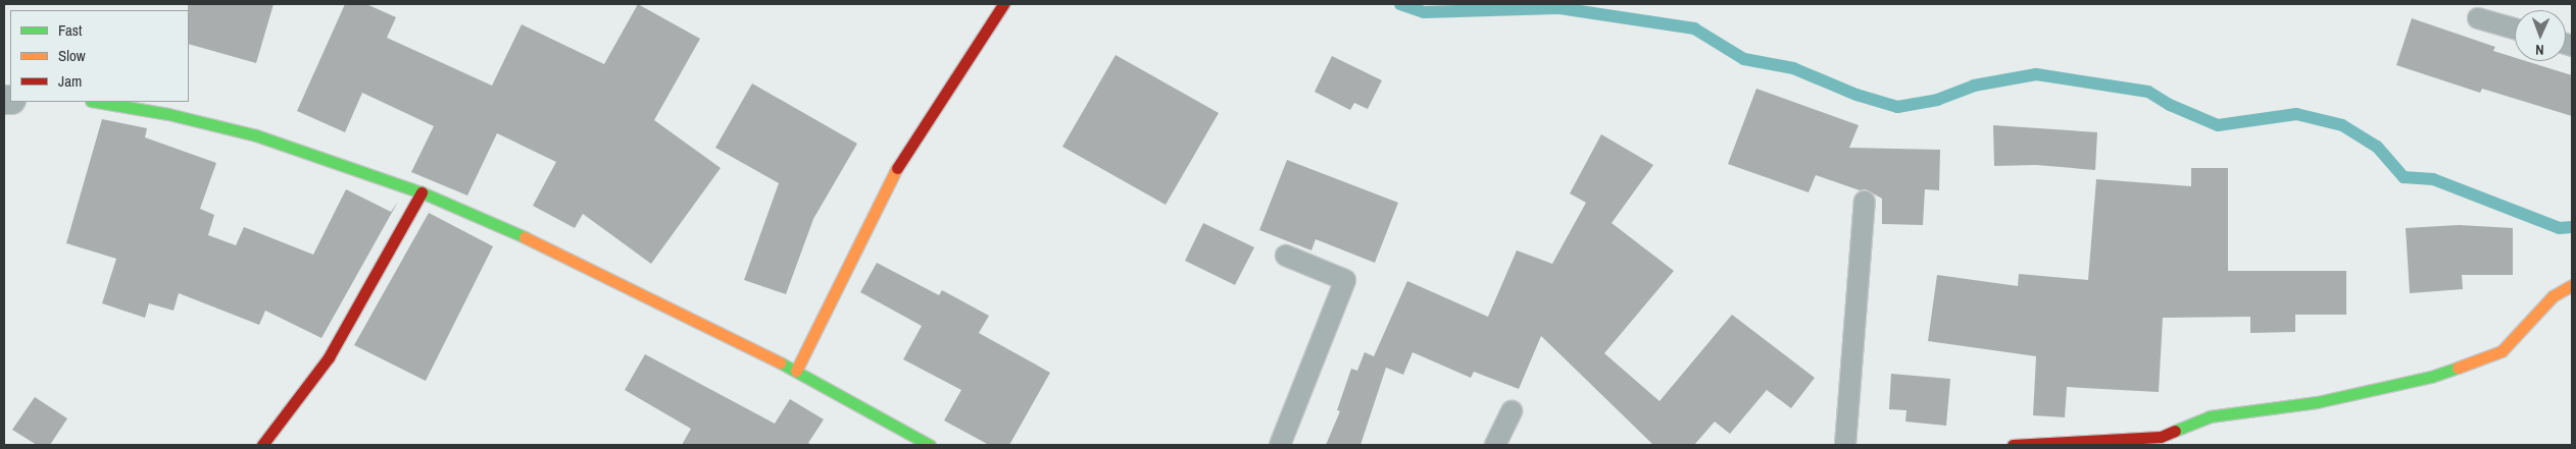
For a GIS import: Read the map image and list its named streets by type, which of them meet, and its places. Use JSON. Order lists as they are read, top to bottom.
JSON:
{
  "legend": ["Fast", "Slow", "Jam"],
  "north": "bottom"
}
